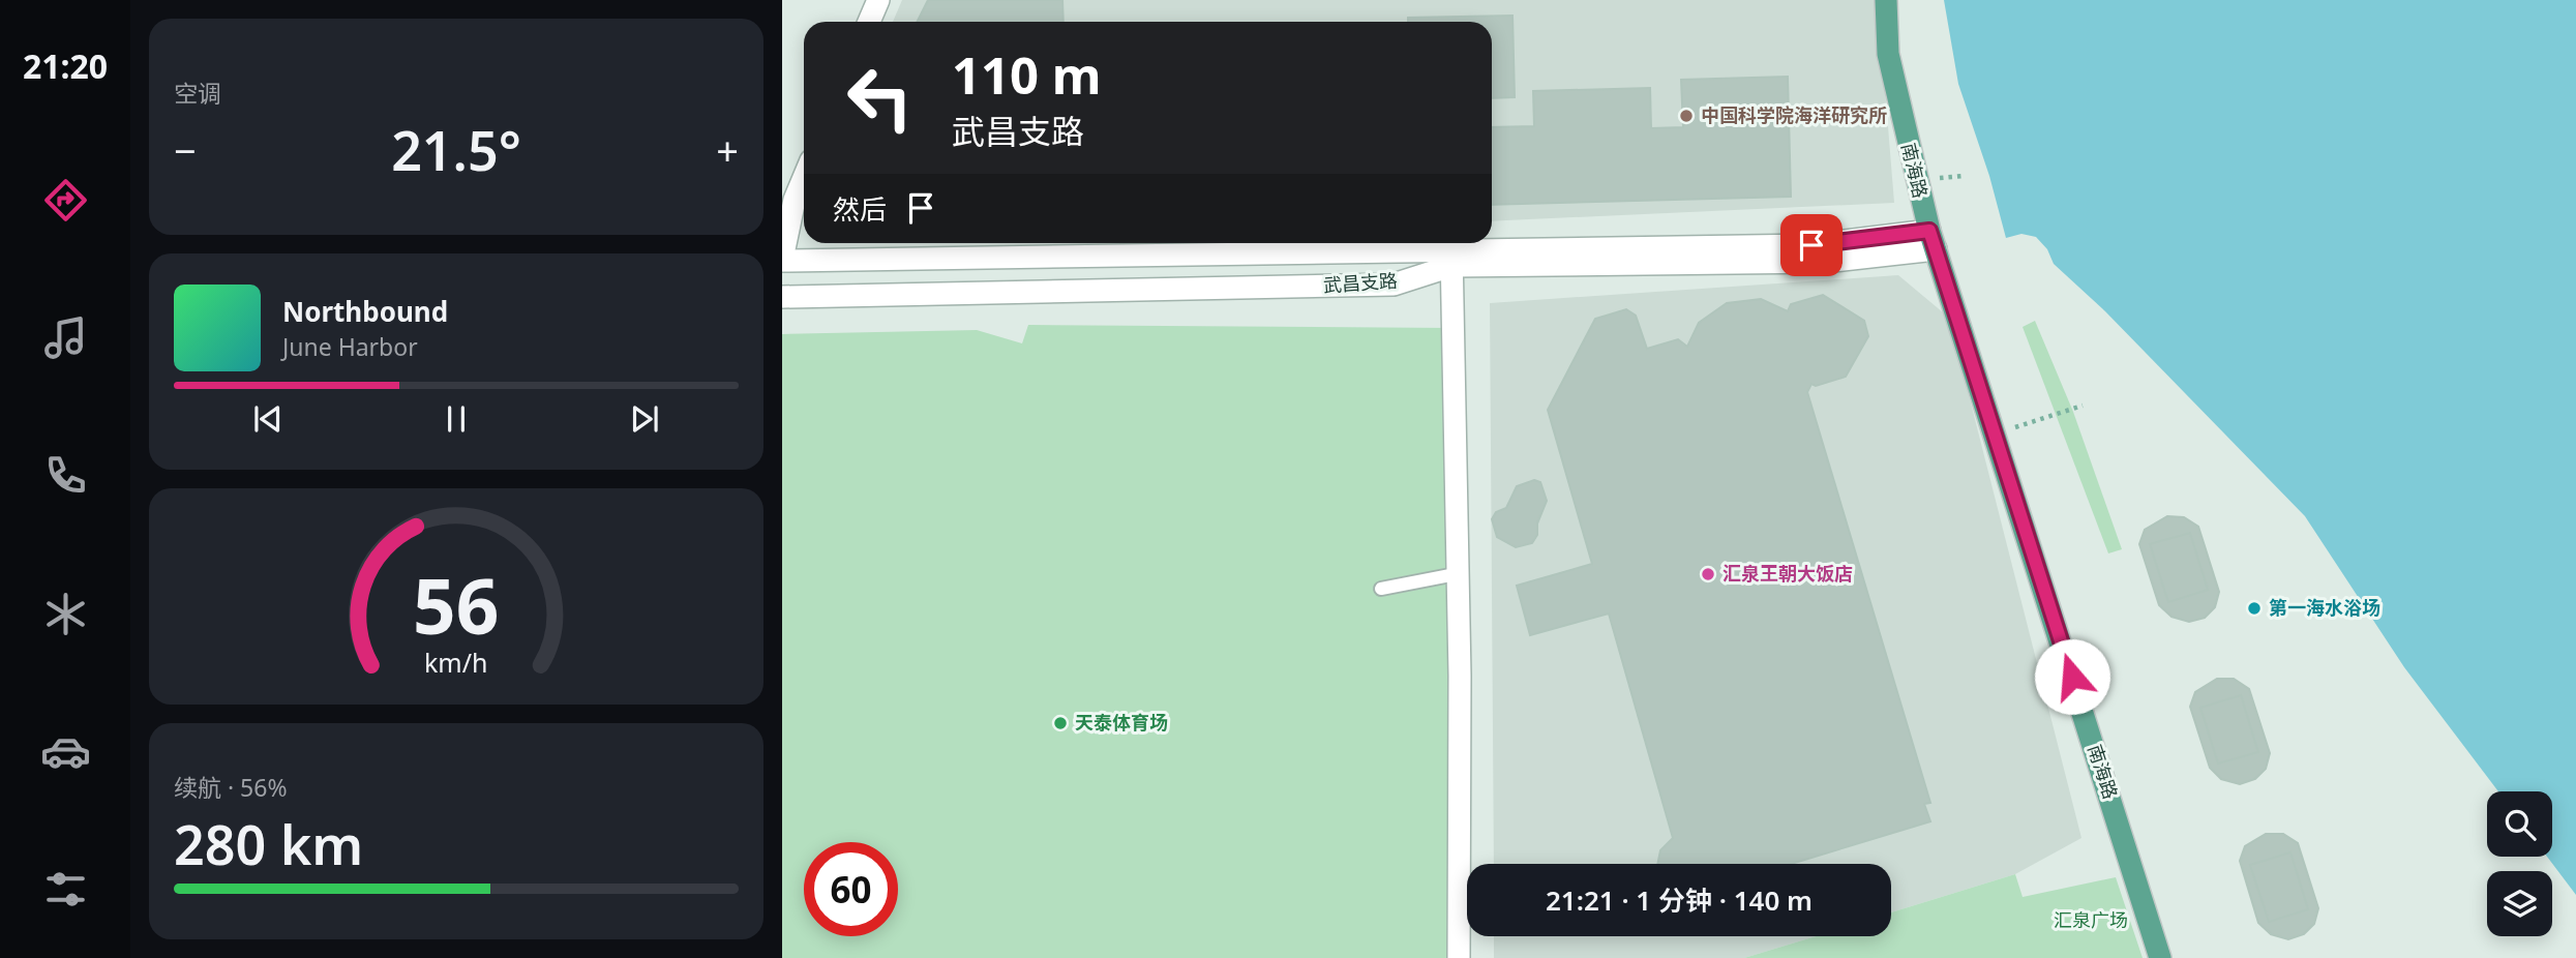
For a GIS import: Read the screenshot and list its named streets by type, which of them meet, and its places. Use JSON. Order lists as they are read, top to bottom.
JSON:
{
  "streets": {
    "main road": ["南海路"],
    "street": ["武昌支路"]
  },
  "crossings": [
    ["南海路", "武昌支路"]
  ],
  "parks": ["汇泉广场"],
  "places": [
    "中国科学院海洋研究所",
    "汇泉王朝大饭店",
    "第一海水浴场",
    "天泰体育场"
  ],
  "page": {
    "tabs": "21:20",
    "tile": [
      "空调",
      ["续航 · 56%", "280 km"]
    ],
    "turn": ["110 m", "武昌支路"],
    "heat": ["−", "21.5°", "+"],
    "then": "然后",
    "song": ["Northbound", "June Harbor"],
    "limit": "60",
    "trip": "21:21 · 1 分钟 · 140 m",
    "gauge": ["56", "km/h"]
  }
}
